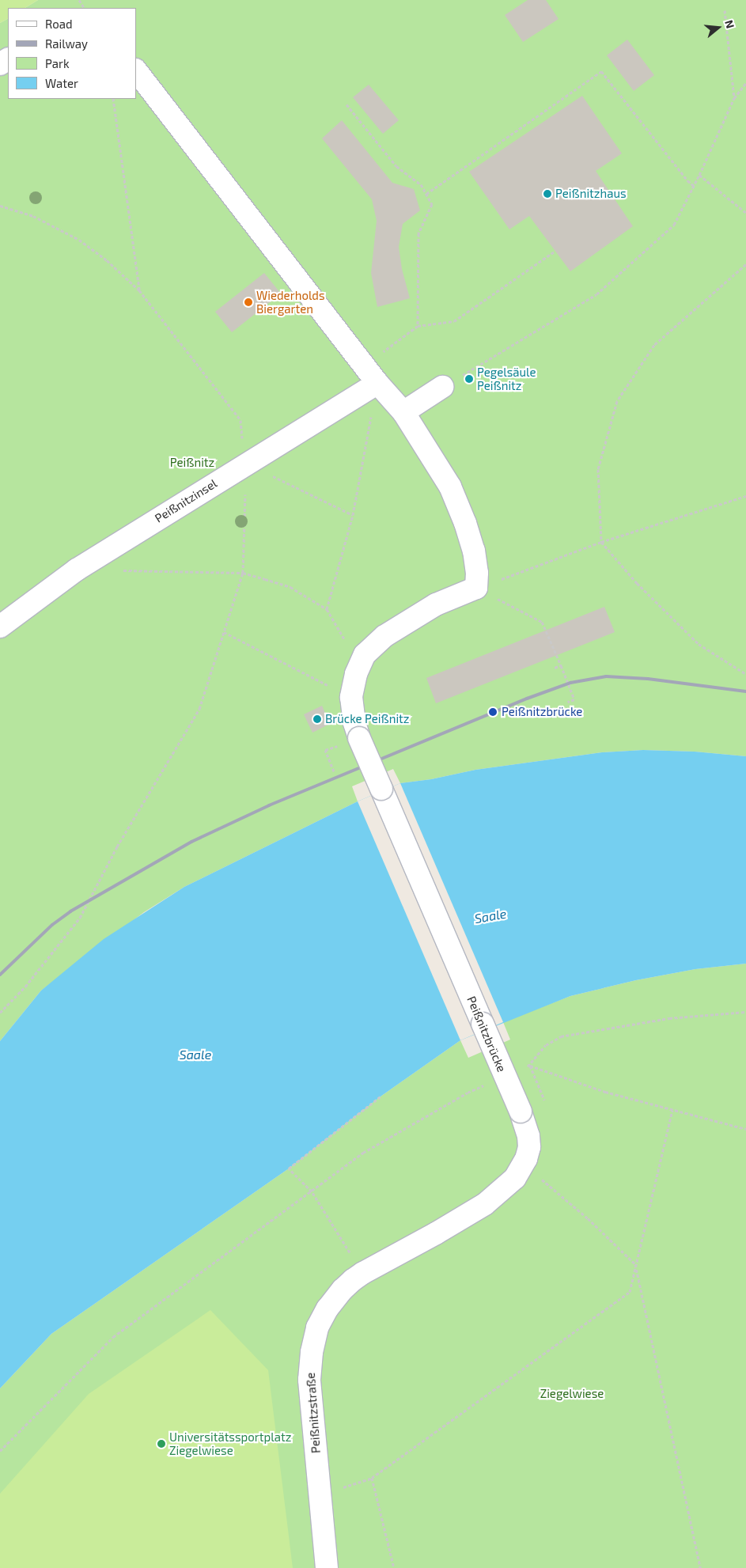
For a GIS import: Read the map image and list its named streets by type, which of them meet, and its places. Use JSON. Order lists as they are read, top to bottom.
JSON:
{
  "streets": {
    "lane": ["Peißnitzinsel", "Peißnitzbrücke", "Peißnitzstraße"]
  },
  "crossings": [
    ["Peißnitzbrücke", "Peißnitzstraße"]
  ],
  "water": ["Saale"],
  "parks": ["Peißnitz", "Ziegelwiese"],
  "places": [
    "Peißnitzhaus",
    "Wiederholds Biergarten",
    "Pegelsäule Peißnitz",
    "Peißnitzbrücke",
    "Brücke Peißnitz",
    "Universitätssportplatz Ziegelwiese"
  ],
  "legend": [
    "Road",
    "Railway",
    "Park",
    "Water"
  ],
  "north": "right"
}
